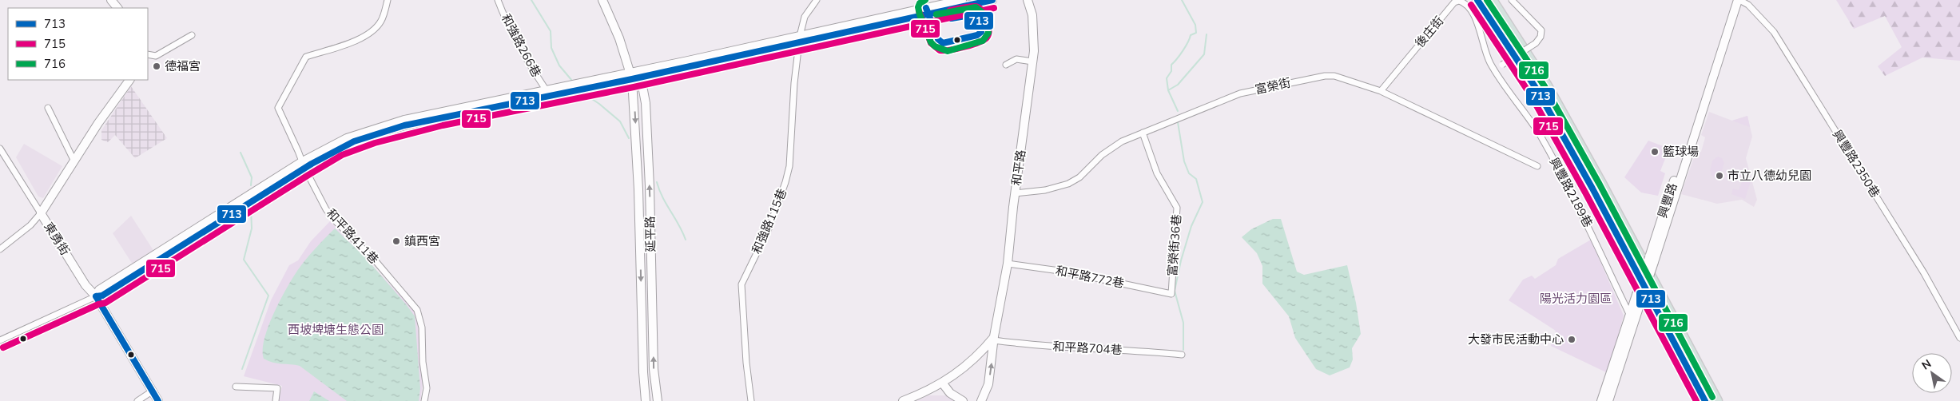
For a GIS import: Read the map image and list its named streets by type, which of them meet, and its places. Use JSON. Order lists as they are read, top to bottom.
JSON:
{
  "streets": {
    "street": [
      "後庄街",
      "和強路266巷",
      "富榮街",
      "興豐路2350巷",
      "和平路",
      "興豐路2189巷",
      "興豐路",
      "和強路115巷",
      "延平路",
      "和平路411巷",
      "東勇街",
      "富榮街36巷",
      "和平路772巷",
      "和平路704巷"
    ]
  },
  "crossings": [
    ["後庄街", "富榮街"],
    ["後庄街", "興豐路2189巷"],
    ["富榮街", "和平路"],
    ["富榮街", "富榮街36巷"],
    ["興豐路2350巷", "興豐路"],
    ["和平路", "和平路772巷"],
    ["和平路", "和平路704巷"],
    ["興豐路2189巷", "興豐路"],
    ["富榮街36巷", "和平路772巷"]
  ],
  "parks": ["陽光活力園區", "西坡埤塘生態公園"],
  "places": [
    "德福宮",
    "籃球場",
    "市立八德幼兒園",
    "鎮西宮",
    "大發市民活動中心"
  ],
  "lines": ["transit line 713", "transit line 716", "transit line 715"],
  "legend": ["713", "715", "716"],
  "north": "top left"
}
